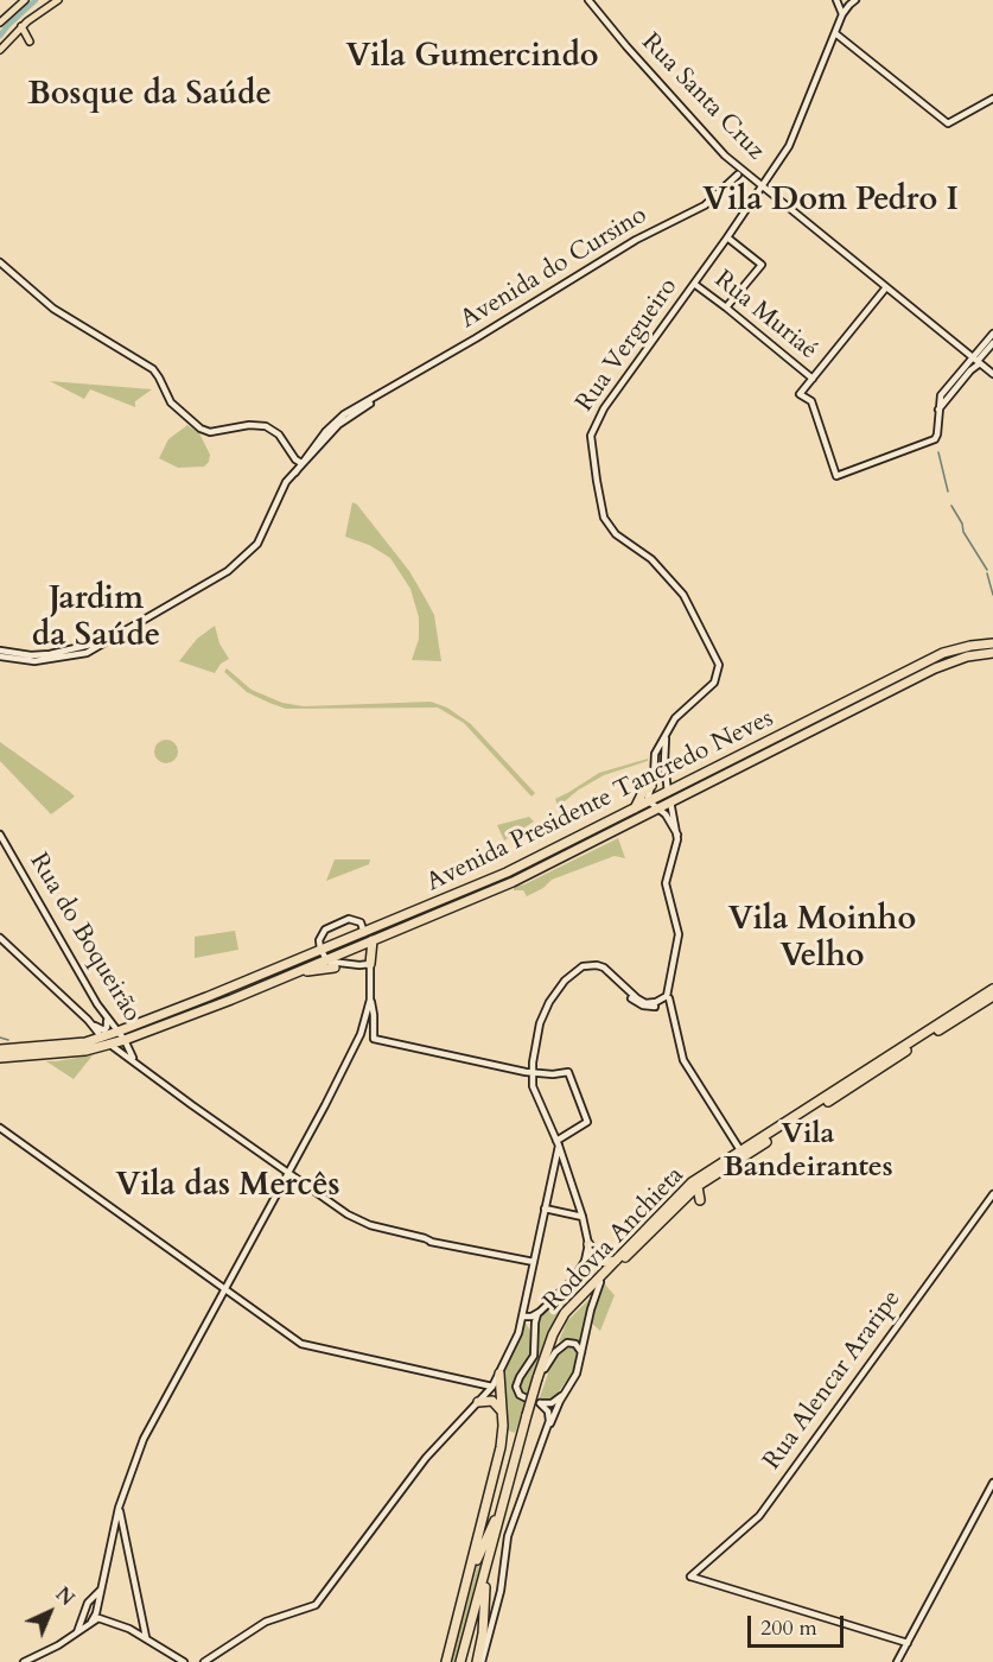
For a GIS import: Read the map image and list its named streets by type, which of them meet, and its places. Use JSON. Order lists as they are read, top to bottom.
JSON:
{
  "streets": {
    "highway": ["Avenida Presidente Tancredo Neves", "Rodovia Anchieta"],
    "main road": [
      "Rua Santa Cruz",
      "Avenida do Cursino",
      "Rua Muriaé",
      "Rua Vergueiro",
      "Rua do Boqueirão",
      "Rua Alencar Araripe"
    ]
  },
  "crossings": [
    ["Rua Santa Cruz", "Rua Vergueiro"],
    ["Rua Muriaé", "Rua Vergueiro"],
    ["Rua Vergueiro", "Avenida Presidente Tancredo Neves"],
    ["Avenida Presidente Tancredo Neves", "Rua do Boqueirão"]
  ],
  "districts": [
    "Vila Gumercindo",
    "Bosque da Saúde",
    "Vila Dom Pedro I",
    "Jardim da Saúde",
    "Vila Moinho Velho",
    "Vila Bandeirantes",
    "Vila das Mercês"
  ],
  "scale_bar": "200 m",
  "north": "top right"
}
